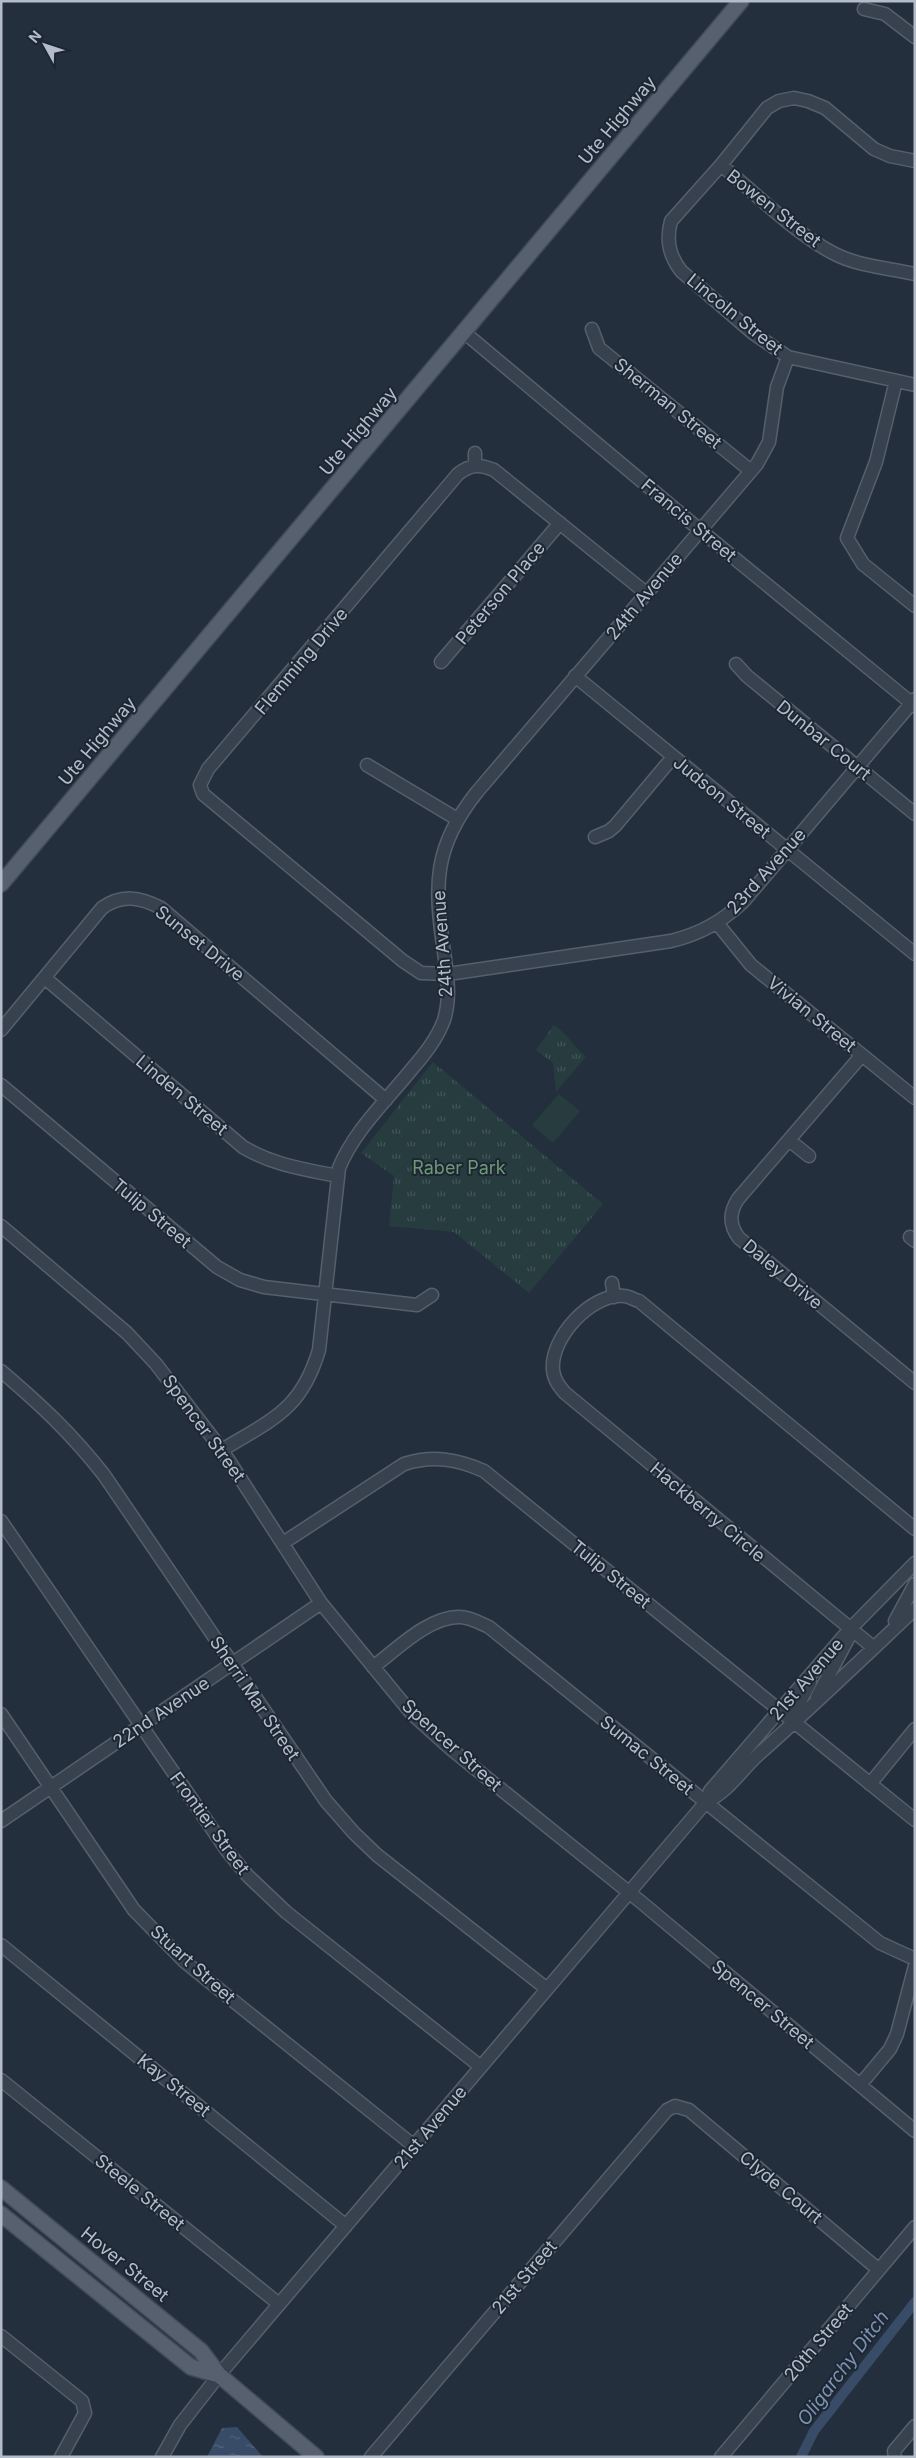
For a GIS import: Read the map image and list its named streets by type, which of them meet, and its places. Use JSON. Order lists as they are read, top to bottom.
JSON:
{
  "streets": {
    "main road": ["Ute Highway", "Hover Street"],
    "street": [
      "Bowen Street",
      "Lincoln Street",
      "Sherman Street",
      "Francis Street",
      "Peterson Place",
      "24th Avenue",
      "Flemming Drive",
      "Dunbar Court",
      "Judson Street",
      "23rd Avenue",
      "Sunset Drive",
      "Vivian Street",
      "Linden Street",
      "Tulip Street",
      "Daley Drive",
      "Spencer Street",
      "Hackberry Circle",
      "21st Avenue",
      "Sherri Mar Street",
      "22nd Avenue",
      "Sumac Street",
      "Frontier Street",
      "Stuart Street",
      "Kay Street",
      "Clyde Court",
      "Steele Street",
      "21st Street",
      "20th Street"
    ]
  },
  "crossings": [
    ["Ute Highway", "Francis Street"],
    ["Bowen Street", "Lincoln Street"],
    ["Lincoln Street", "24th Avenue"],
    ["Sherman Street", "24th Avenue"],
    ["Francis Street", "24th Avenue"],
    ["Francis Street", "23rd Avenue"],
    ["Peterson Place", "Flemming Drive"],
    ["24th Avenue", "Flemming Drive"],
    ["24th Avenue", "Judson Street"],
    ["24th Avenue", "23rd Avenue"],
    ["24th Avenue", "Sunset Drive"],
    ["24th Avenue", "Linden Street"],
    ["24th Avenue", "Tulip Street"],
    ["24th Avenue", "Spencer Street"],
    ["Flemming Drive", "23rd Avenue"],
    ["Dunbar Court", "23rd Avenue"],
    ["Judson Street", "23rd Avenue"],
    ["23rd Avenue", "Vivian Street"],
    ["Sunset Drive", "Linden Street"],
    ["Vivian Street", "Daley Drive"],
    ["Tulip Street", "Spencer Street"],
    ["Tulip Street", "21st Avenue"],
    ["Spencer Street", "21st Avenue"],
    ["Spencer Street", "22nd Avenue"],
    ["Spencer Street", "Sumac Street"],
    ["Hackberry Circle", "21st Avenue"],
    ["21st Avenue", "Sherri Mar Street"],
    ["21st Avenue", "Sumac Street"],
    ["21st Avenue", "Frontier Street"],
    ["21st Avenue", "Stuart Street"],
    ["21st Avenue", "Kay Street"],
    ["21st Avenue", "Steele Street"],
    ["21st Avenue", "Hover Street"],
    ["Sherri Mar Street", "22nd Avenue"],
    ["22nd Avenue", "Frontier Street"],
    ["22nd Avenue", "Stuart Street"],
    ["Clyde Court", "21st Street"],
    ["Clyde Court", "20th Street"]
  ],
  "water": ["Oligarchy Ditch"],
  "parks": ["Raber Park"],
  "north": "top left"
}
